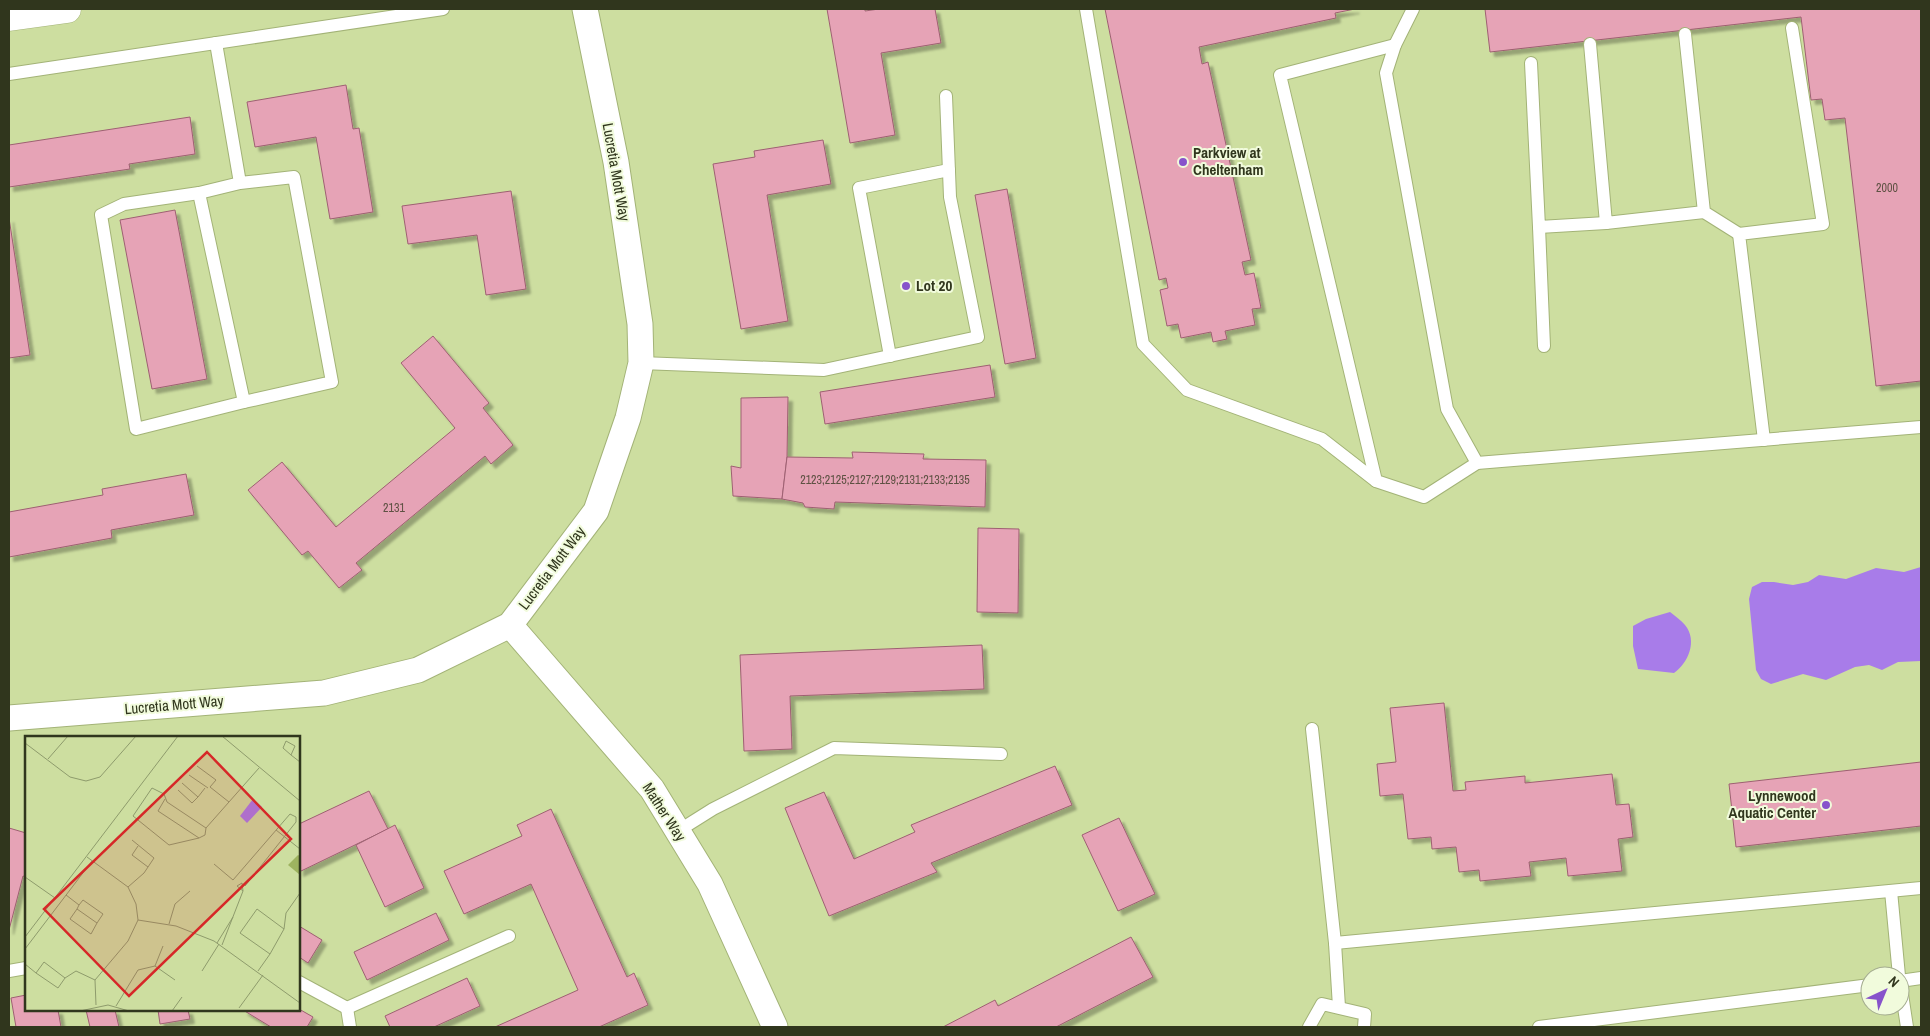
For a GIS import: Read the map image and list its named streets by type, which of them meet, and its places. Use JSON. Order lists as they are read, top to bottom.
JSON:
{
  "streets": {
    "street": ["Lucretia Mott Way", "Mather Way"]
  },
  "crossings": [
    ["Lucretia Mott Way", "Mather Way"]
  ],
  "places": ["Parkview at Cheltenham", "Lot 20", "Lynnewood Aquatic Center"],
  "house_numbers": ["2000", "2123;2125;2127;2129;2131;2133;2135", "2131"],
  "north": "top right"
}
